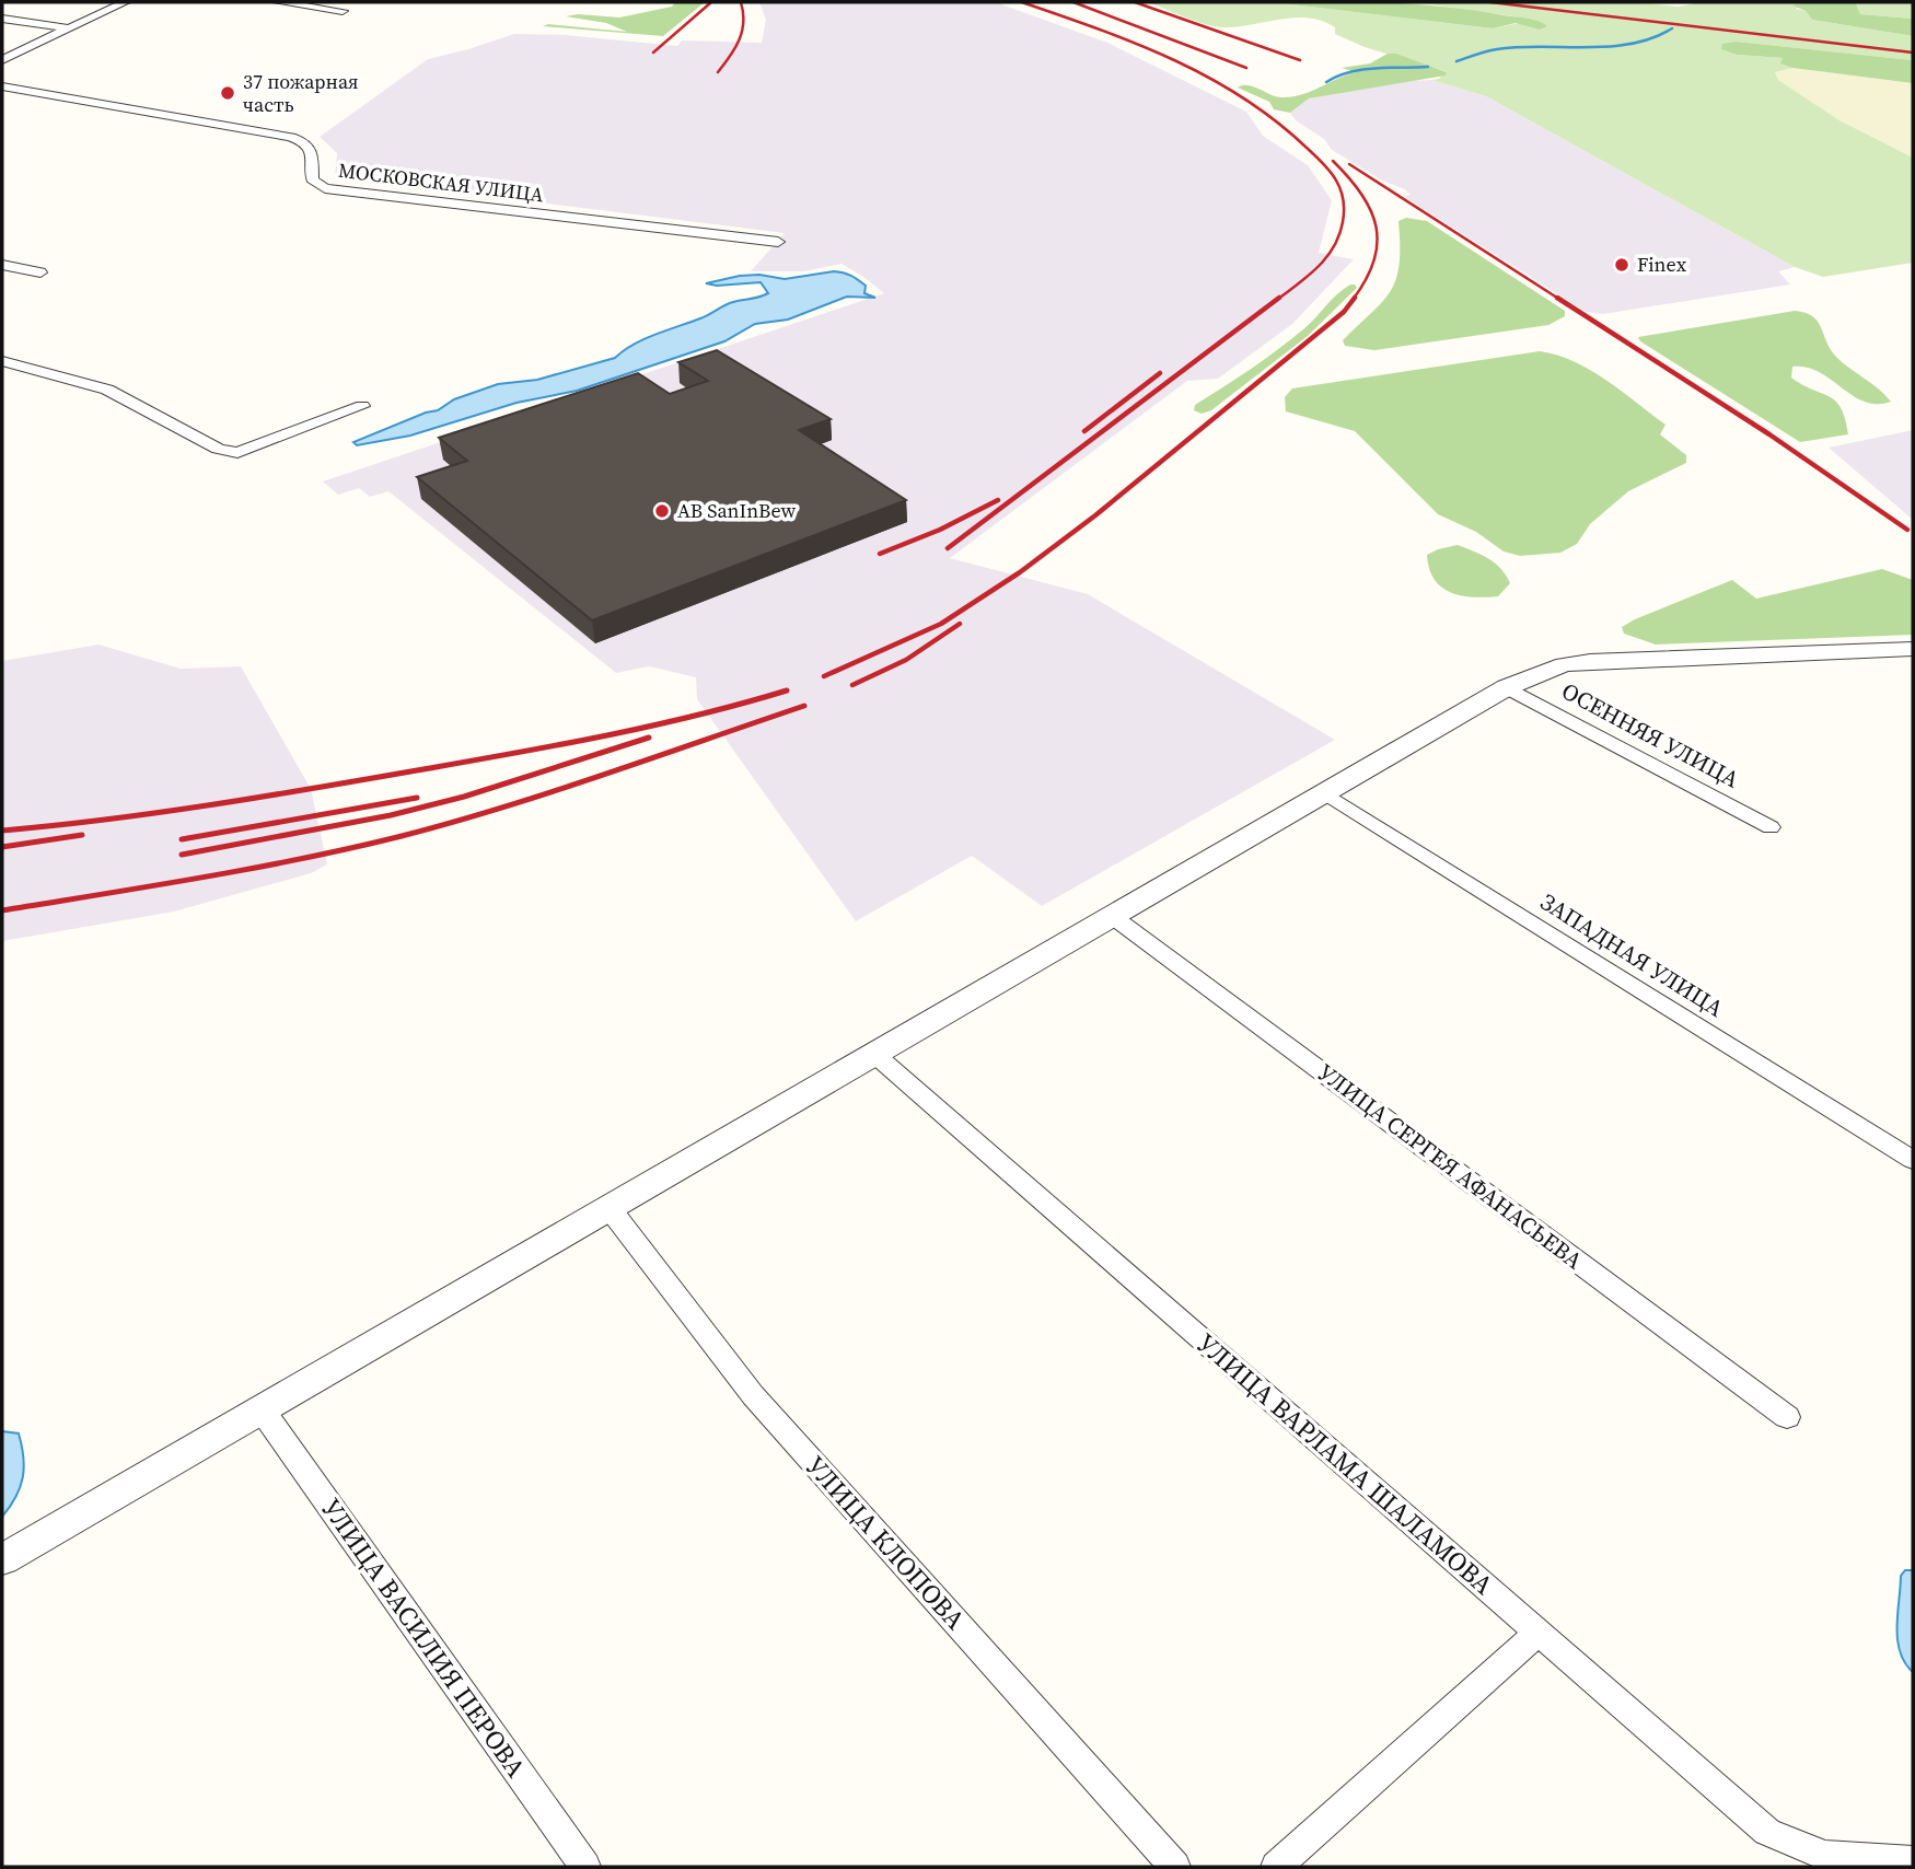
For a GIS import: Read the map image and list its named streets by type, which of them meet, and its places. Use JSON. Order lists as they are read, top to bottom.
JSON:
{
  "streets": {
    "street": [
      "МОСКОВСКАЯ УЛИЦА",
      "ОСЕННЯЯ УЛИЦА",
      "ЗАПАДНАЯ УЛИЦА",
      "УЛИЦА СЕРГЕЯ АФАНАСЬЕВА",
      "УЛИЦА ВАРЛАМА ШАЛАМОВА",
      "УЛИЦА КЛОПОВА",
      "УЛИЦА ВАСИЛИЯ ПЕРОВА"
    ]
  },
  "places": ["37 пожарная часть", "Finex", "AB SanInBew"]
}
